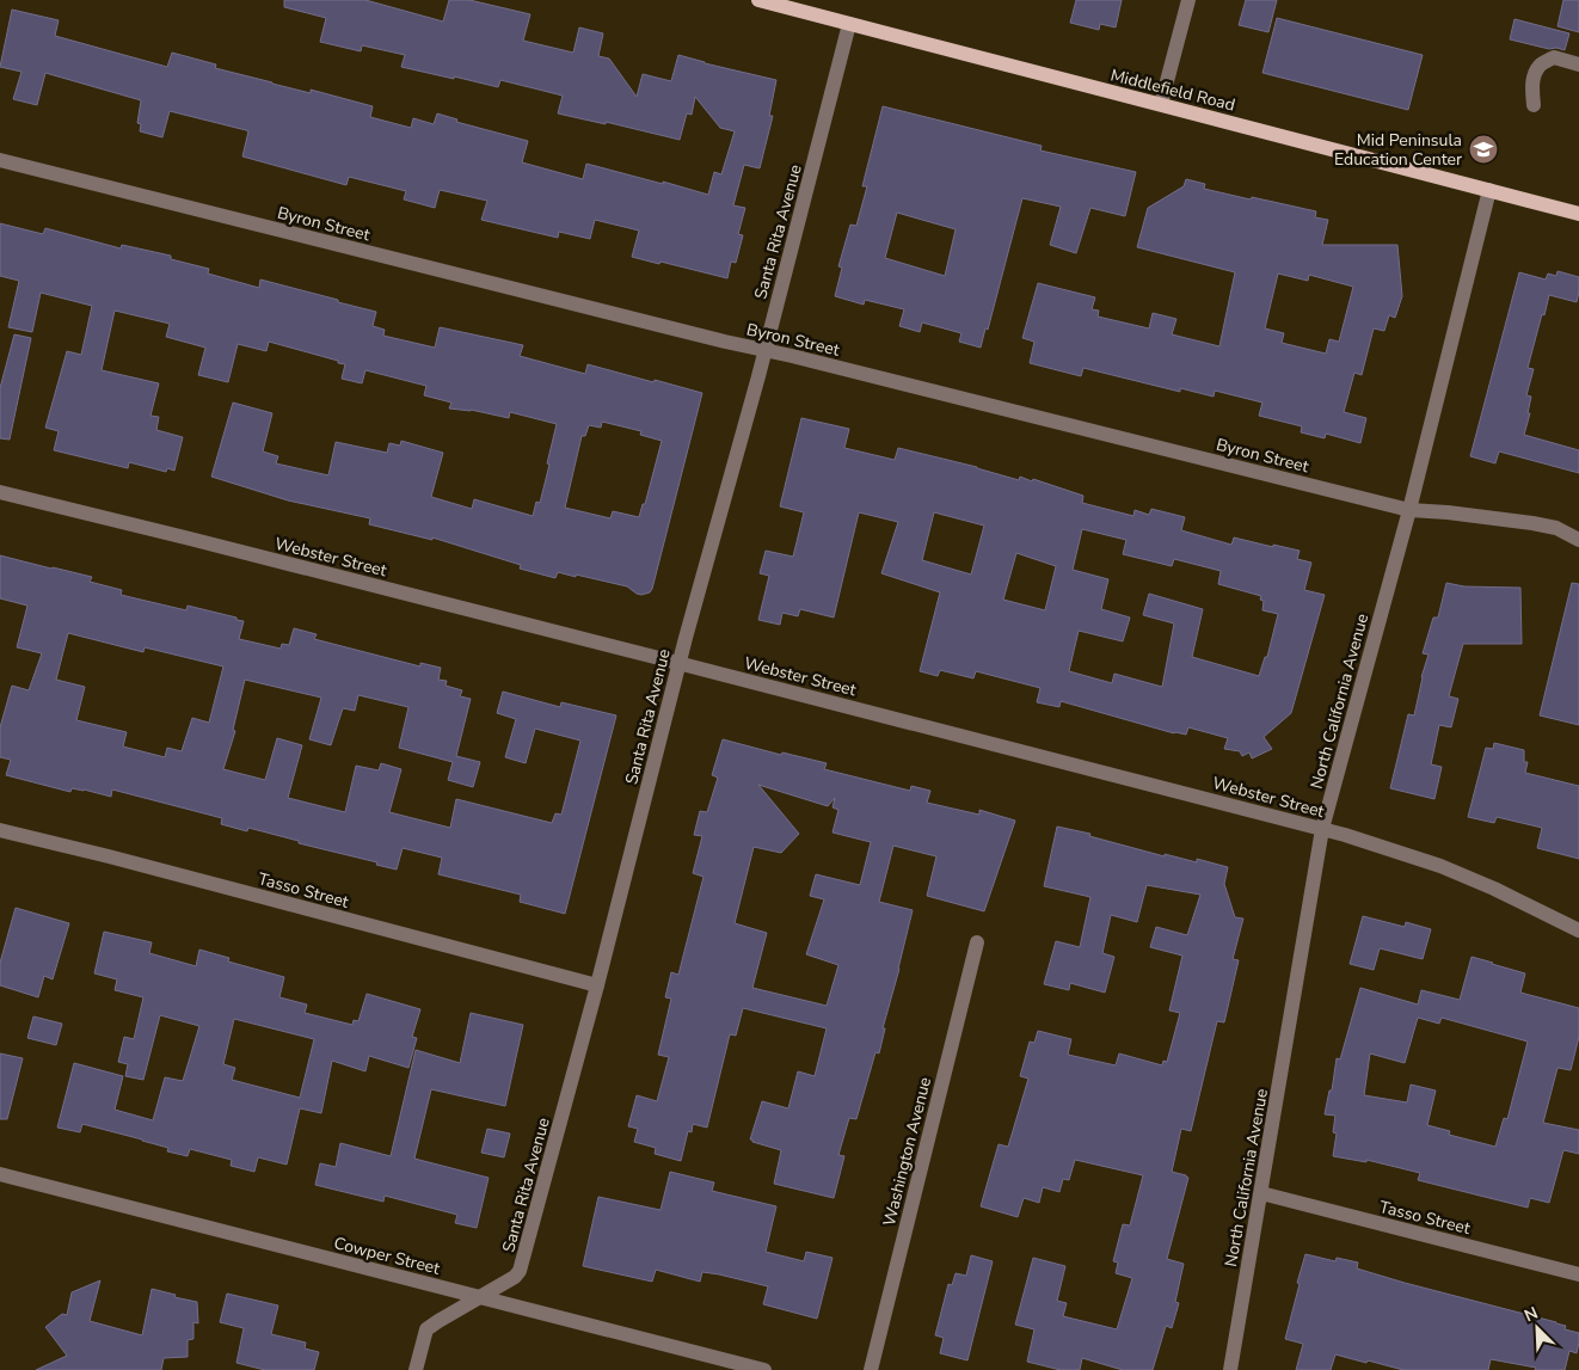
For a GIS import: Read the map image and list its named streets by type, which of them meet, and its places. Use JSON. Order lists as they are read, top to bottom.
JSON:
{
  "streets": {
    "main road": ["Middlefield Road"],
    "street": [
      "Byron Street",
      "Santa Rita Avenue",
      "Webster Street",
      "North California Avenue",
      "Tasso Street",
      "Washington Avenue",
      "Cowper Street"
    ]
  },
  "crossings": [
    ["Middlefield Road", "Santa Rita Avenue"],
    ["Middlefield Road", "North California Avenue"],
    ["Byron Street", "Santa Rita Avenue"],
    ["Byron Street", "North California Avenue"],
    ["Santa Rita Avenue", "Webster Street"],
    ["Santa Rita Avenue", "Tasso Street"],
    ["Santa Rita Avenue", "Cowper Street"],
    ["Webster Street", "North California Avenue"],
    ["North California Avenue", "Tasso Street"]
  ],
  "places": {
    "school or university": ["Mid Peninsula Education Center"]
  },
  "north": "top left"
}
